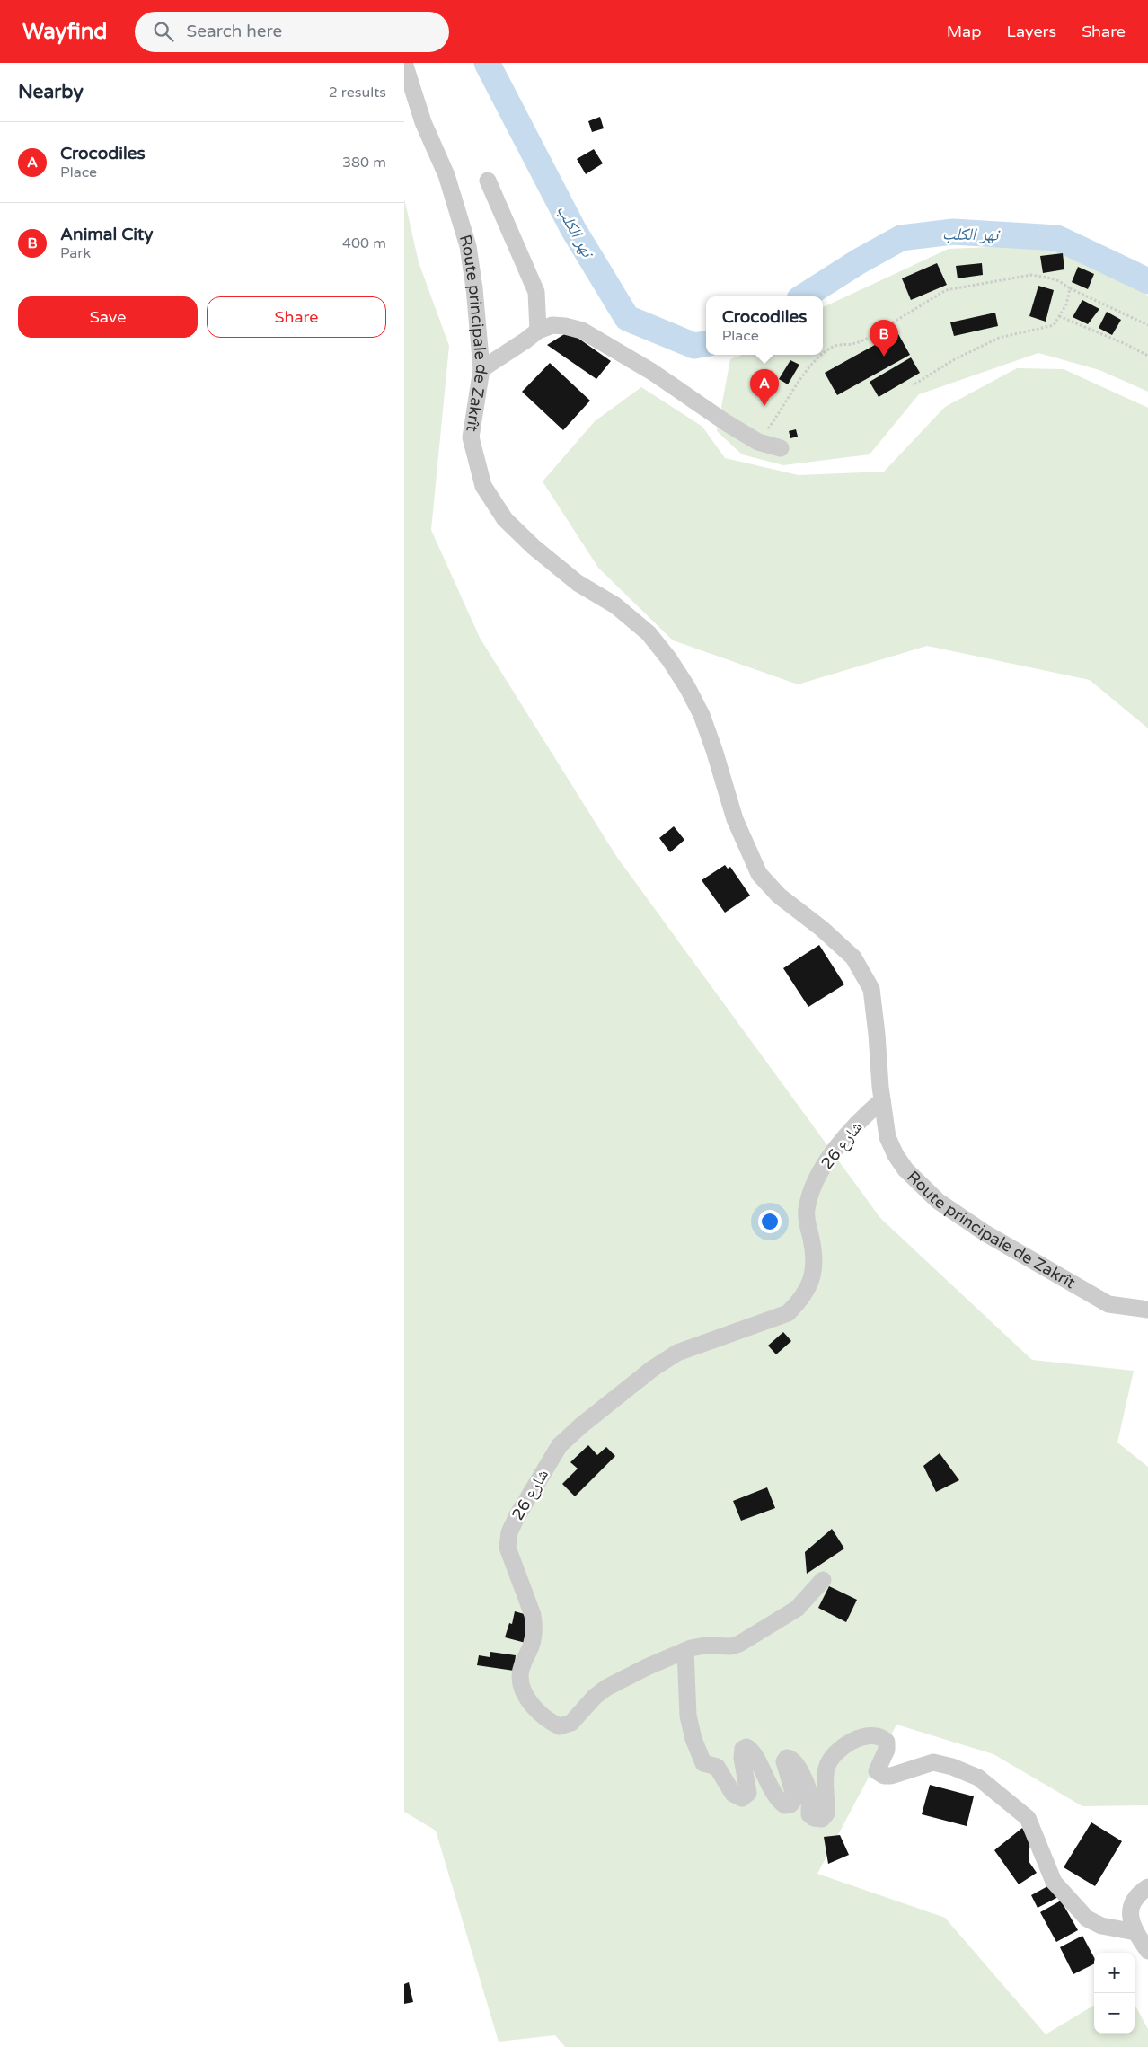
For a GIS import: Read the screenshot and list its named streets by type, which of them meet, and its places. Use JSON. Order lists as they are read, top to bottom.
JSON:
{
  "streets": {
    "street": ["Route principale de Zakrît", "شارع 26"]
  },
  "crossings": [
    ["Route principale de Zakrît", "شارع 26"]
  ],
  "water": ["نهر الكلب"],
  "page": {
    "header": "Wayfind",
    "search": "Search here",
    "nav": ["Map", "Layers", "Share"],
    "heading": ["Nearby", "2 results"],
    "list": [
      {
        "mark": "A",
        "name": "Crocodiles",
        "note": "Place",
        "value": "380 m"
      },
      {
        "mark": "B",
        "name": "Animal City",
        "note": "Park",
        "value": "400 m"
      }
    ],
    "buttons": ["Save", "Share"],
    "popup": ["Crocodiles", "Place"],
    "pins": ["B", "A"],
    "map_buttons": ["+", "−"]
  }
}
